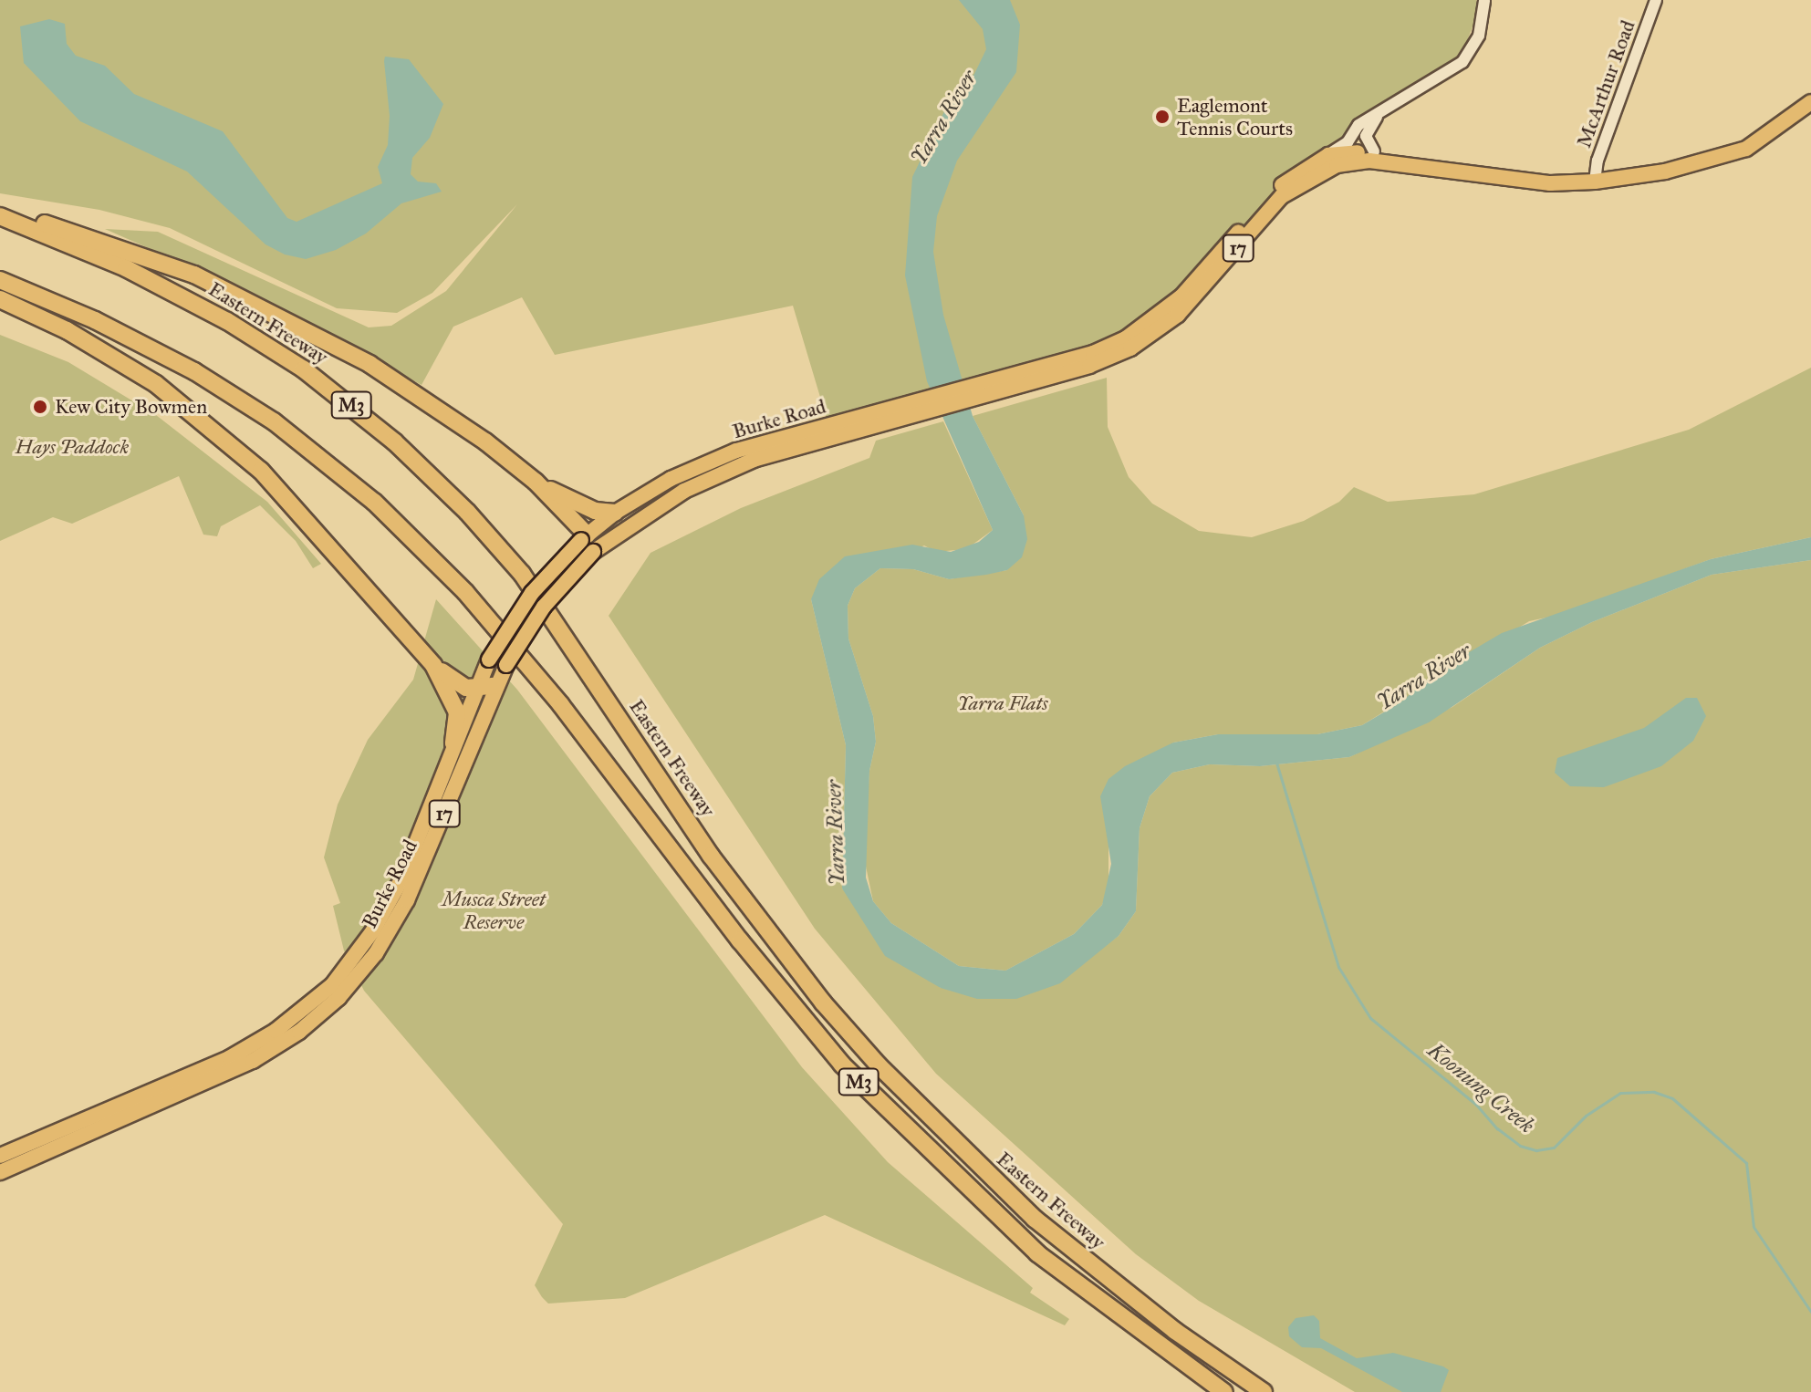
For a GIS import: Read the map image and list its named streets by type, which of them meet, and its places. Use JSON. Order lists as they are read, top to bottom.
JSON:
{
  "streets": {
    "highway": ["Eastern Freeway", "M3"],
    "main road": ["17", "Burke Road"],
    "street": ["McArthur Road"]
  },
  "crossings": [
    ["McArthur Road", "17"],
    ["17", "Burke Road"]
  ],
  "water": ["Yarra River", "Koonung Creek"],
  "parks": ["Hays Paddock", "Yarra Flats", "Musca Street Reserve"],
  "places": ["Eaglemont Tennis Courts", "Kew City Bowmen"]
}
